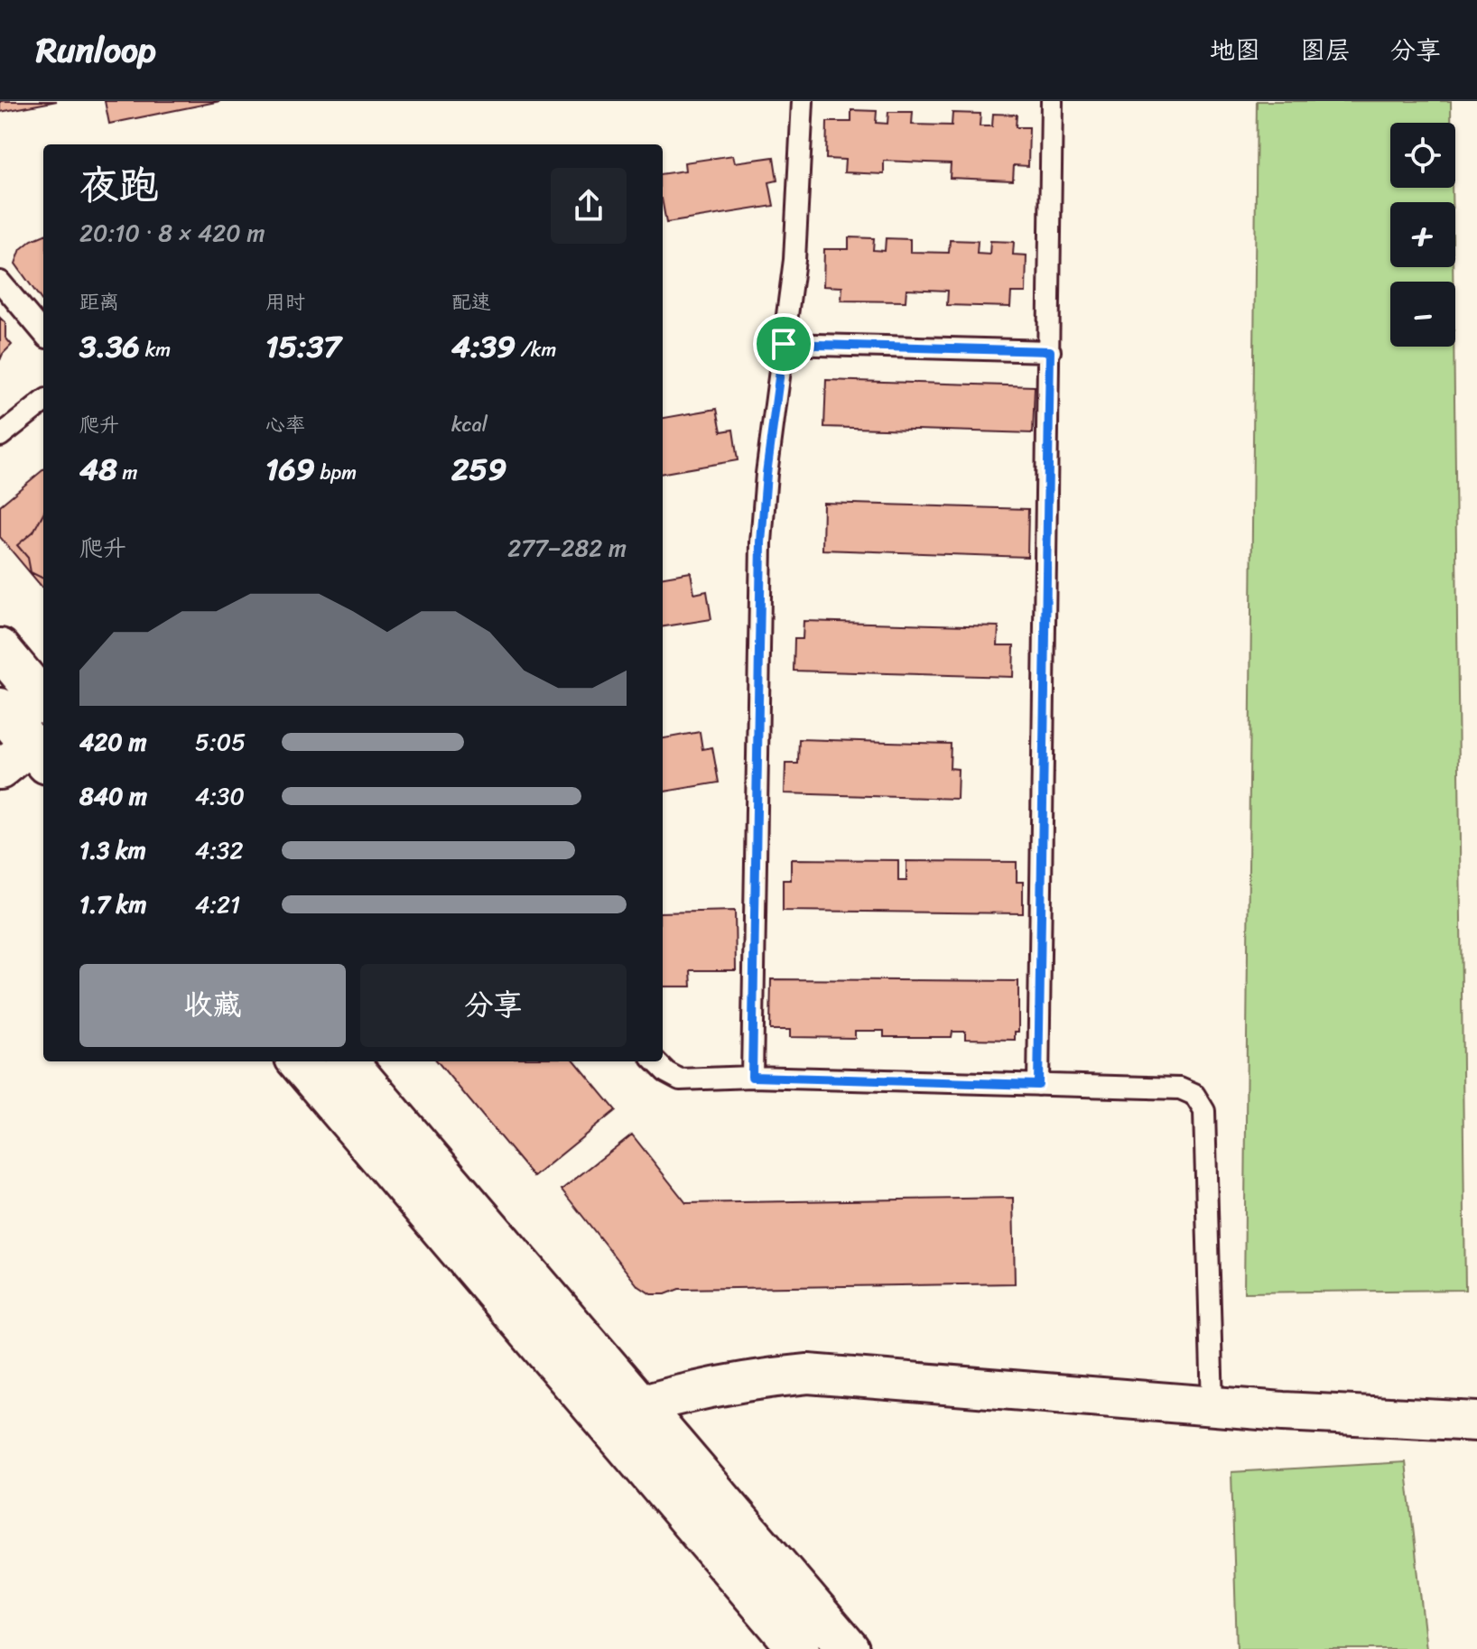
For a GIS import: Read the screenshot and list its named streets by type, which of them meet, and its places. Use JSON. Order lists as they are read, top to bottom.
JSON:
{
  "page": {
    "header": "Runloop",
    "nav": ["地图", "图层", "分享"],
    "map_buttons": ["+", "−"],
    "heading": ["夜跑", "20:10 · 8 × 420 m"],
    "stats": [
      ["距离", "3.36 km"],
      ["用时", "15:37"],
      ["配速", "4:39 /km"],
      ["爬升", "48 m"],
      ["心率", "169 bpm"],
      ["kcal", "259"]
    ],
    "chart": ["爬升", "277–282 m"],
    "list": [
      {
        "name": "420 m",
        "note": "5:05"
      },
      {
        "name": "840 m",
        "note": "4:30"
      },
      {
        "name": "1.3 km",
        "note": "4:32"
      },
      {
        "name": "1.7 km",
        "note": "4:21"
      }
    ],
    "buttons": ["收藏", "分享"]
  }
}
